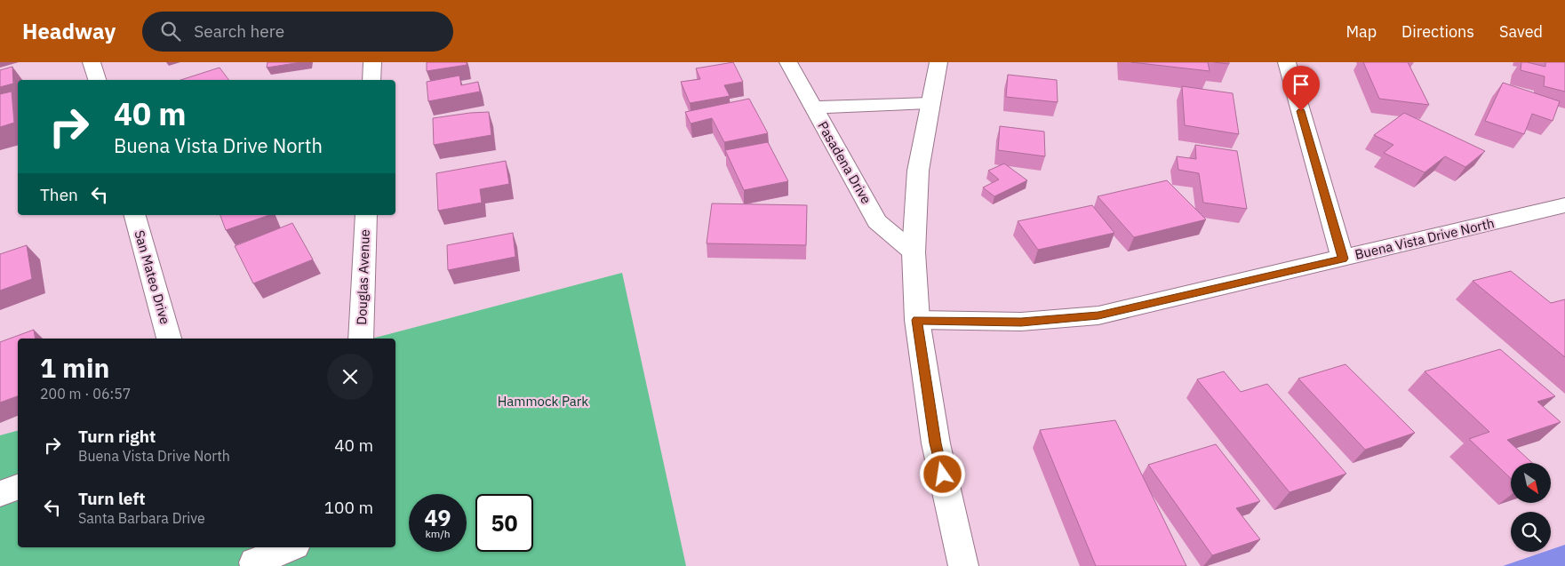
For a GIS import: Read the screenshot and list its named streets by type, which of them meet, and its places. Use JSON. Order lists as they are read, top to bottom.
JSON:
{
  "streets": {
    "street": [
      "Pasadena Drive",
      "Buena Vista Drive North",
      "San Mateo Drive",
      "Douglas Avenue"
    ]
  },
  "parks": ["Hammock Park"],
  "north": "bottom right",
  "page": {
    "header": "Headway",
    "search": "Search here",
    "nav": ["Map", "Directions", "Saved"],
    "turn": ["40 m", "Buena Vista Drive North"],
    "then": "Then",
    "heading": ["1 min", "200 m · 06:57"],
    "list": [
      {
        "name": "Turn right",
        "note": "Buena Vista Drive North",
        "value": "40 m"
      },
      {
        "name": "Turn left",
        "note": "Santa Barbara Drive",
        "value": "100 m"
      }
    ],
    "speed": "49 km/h",
    "limit": "50"
  }
}
